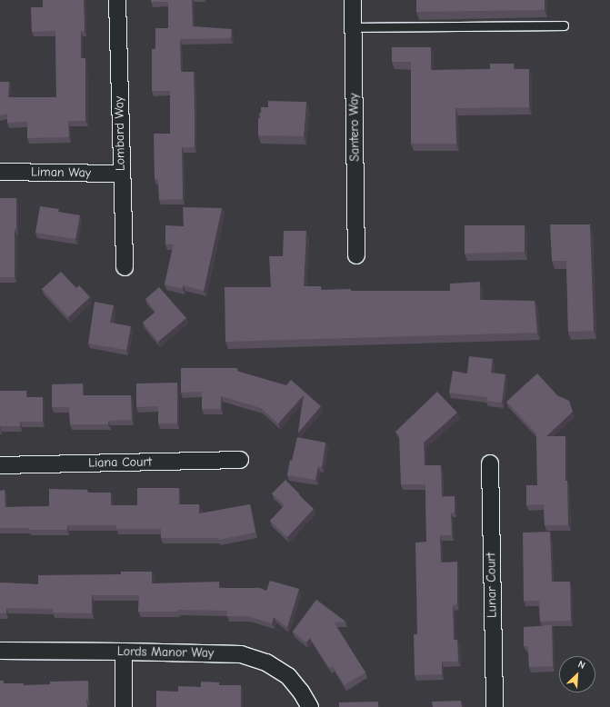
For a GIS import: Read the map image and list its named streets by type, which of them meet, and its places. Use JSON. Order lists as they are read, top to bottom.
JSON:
{
  "streets": {
    "street": [
      "Santero Way",
      "Lombard Way",
      "Liman Way",
      "Liana Court",
      "Lunar Court",
      "Lords Manor Way"
    ]
  },
  "crossings": [
    ["Lombard Way", "Liman Way"]
  ],
  "north": "top right"
}
